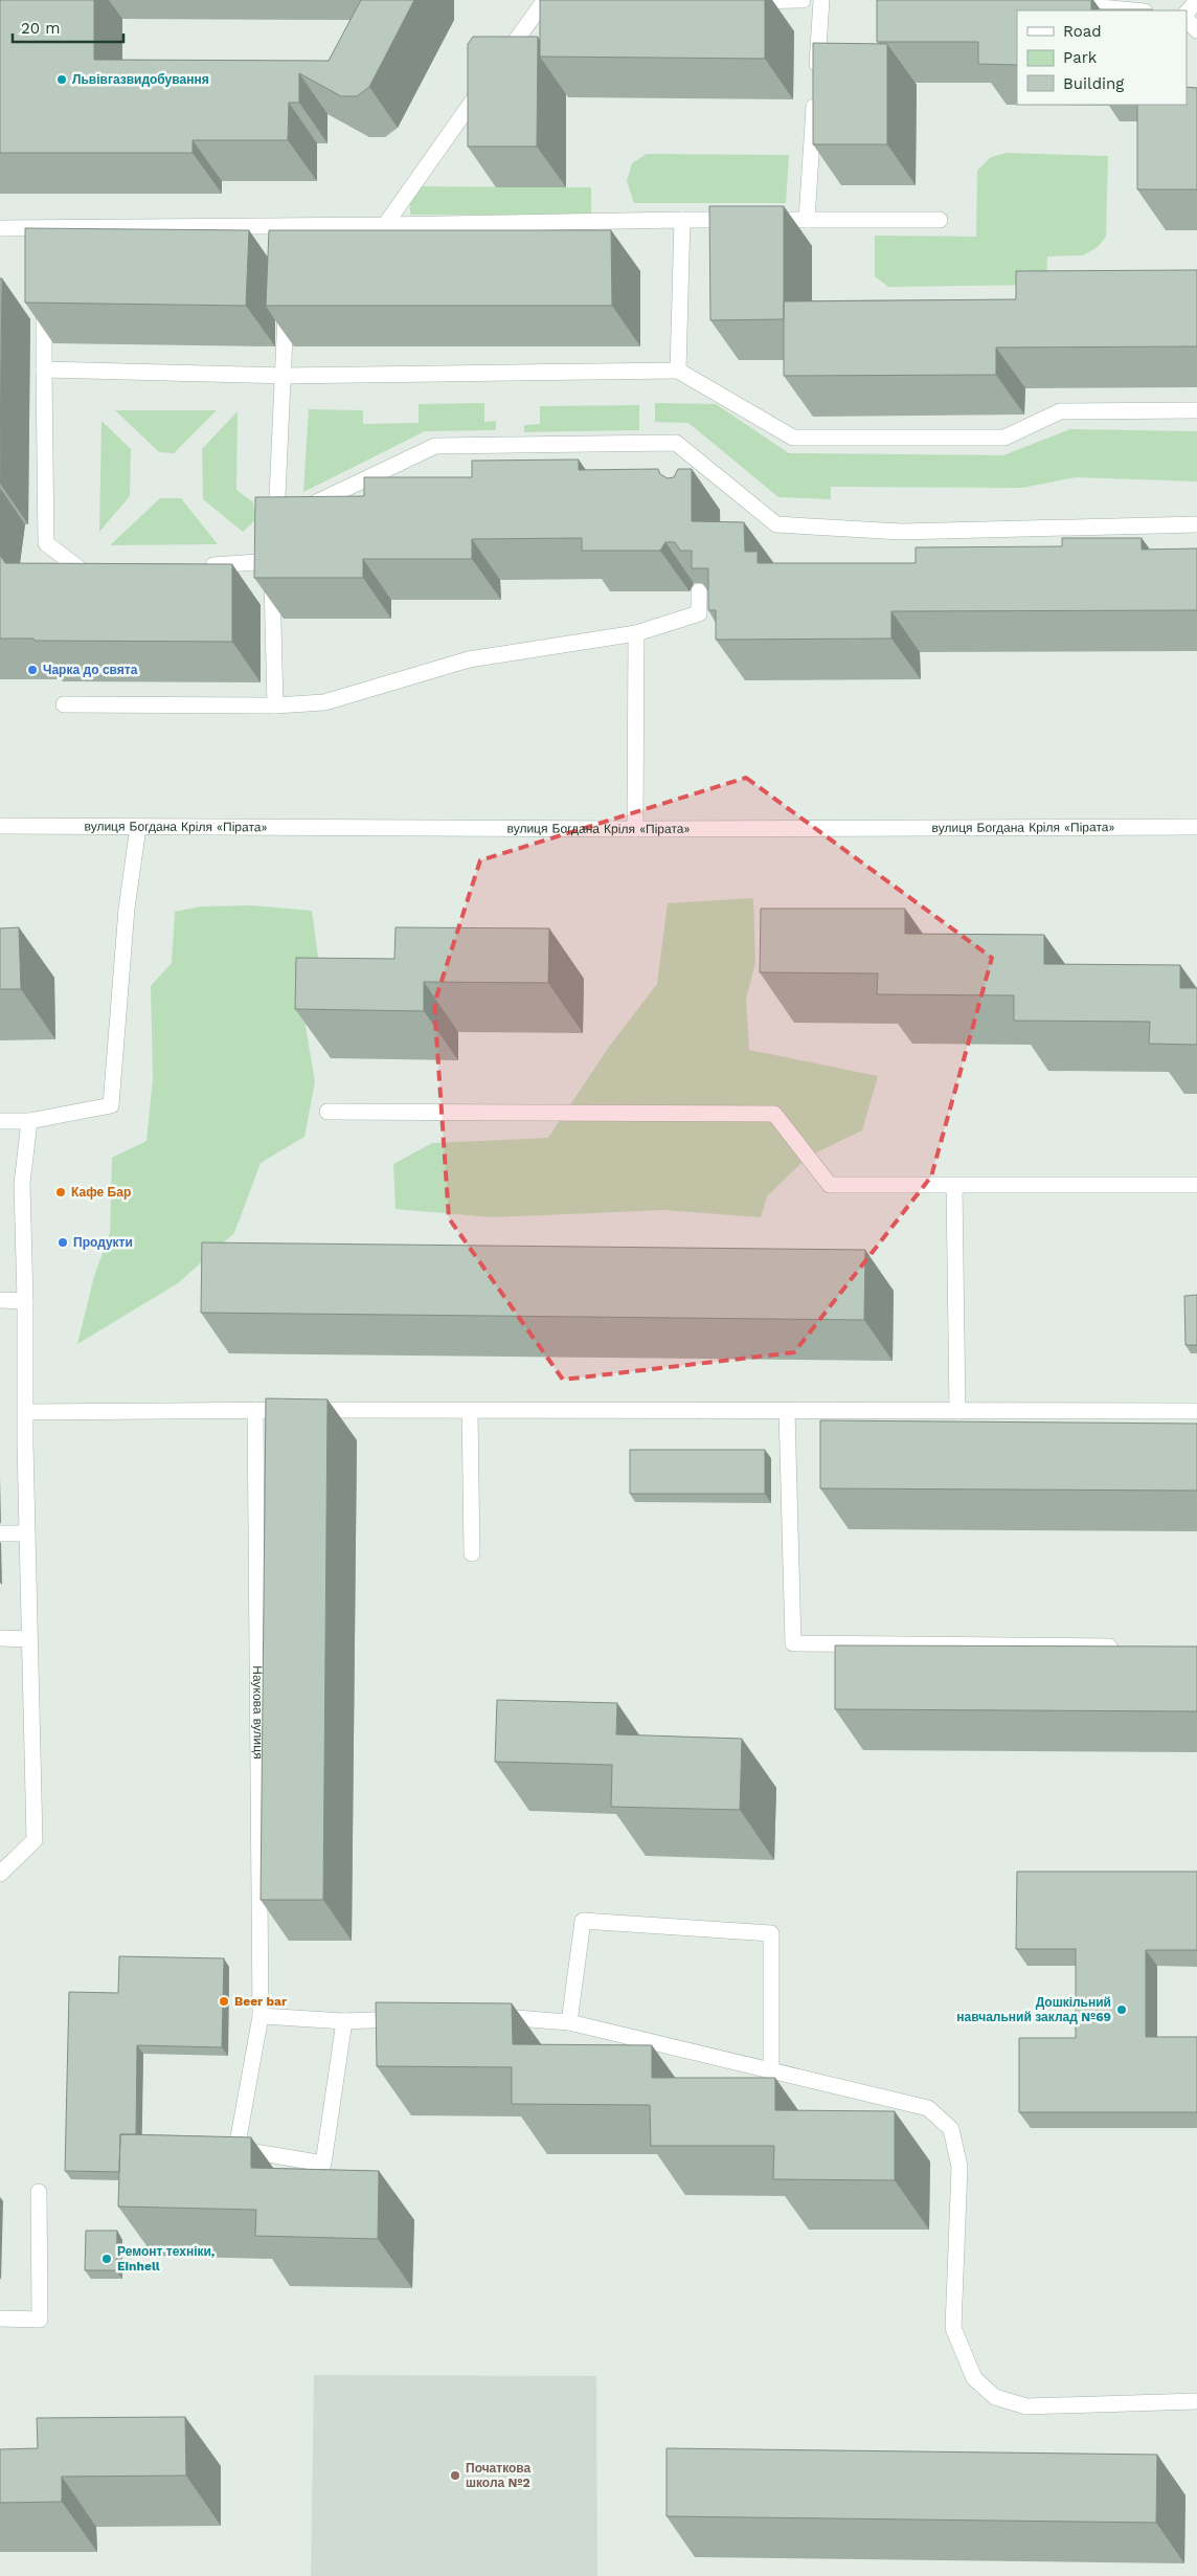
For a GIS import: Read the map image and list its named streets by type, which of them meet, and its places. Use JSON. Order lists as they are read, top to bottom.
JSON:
{
  "streets": {
    "street": ["вулиця Богдана Кріля «Пірата»", "Наукова вулиця"]
  },
  "places": [
    "Львівгазвидобування",
    "Чарка до свята",
    "Кафе Бар",
    "Продукти",
    "Beer bar",
    "Дошкільний навчальний заклад №69",
    "Ремонт техніки, Einhell",
    "Початкова школа №2"
  ],
  "legend": ["Road", "Park", "Building"],
  "scale_bar": "20 m"
}
